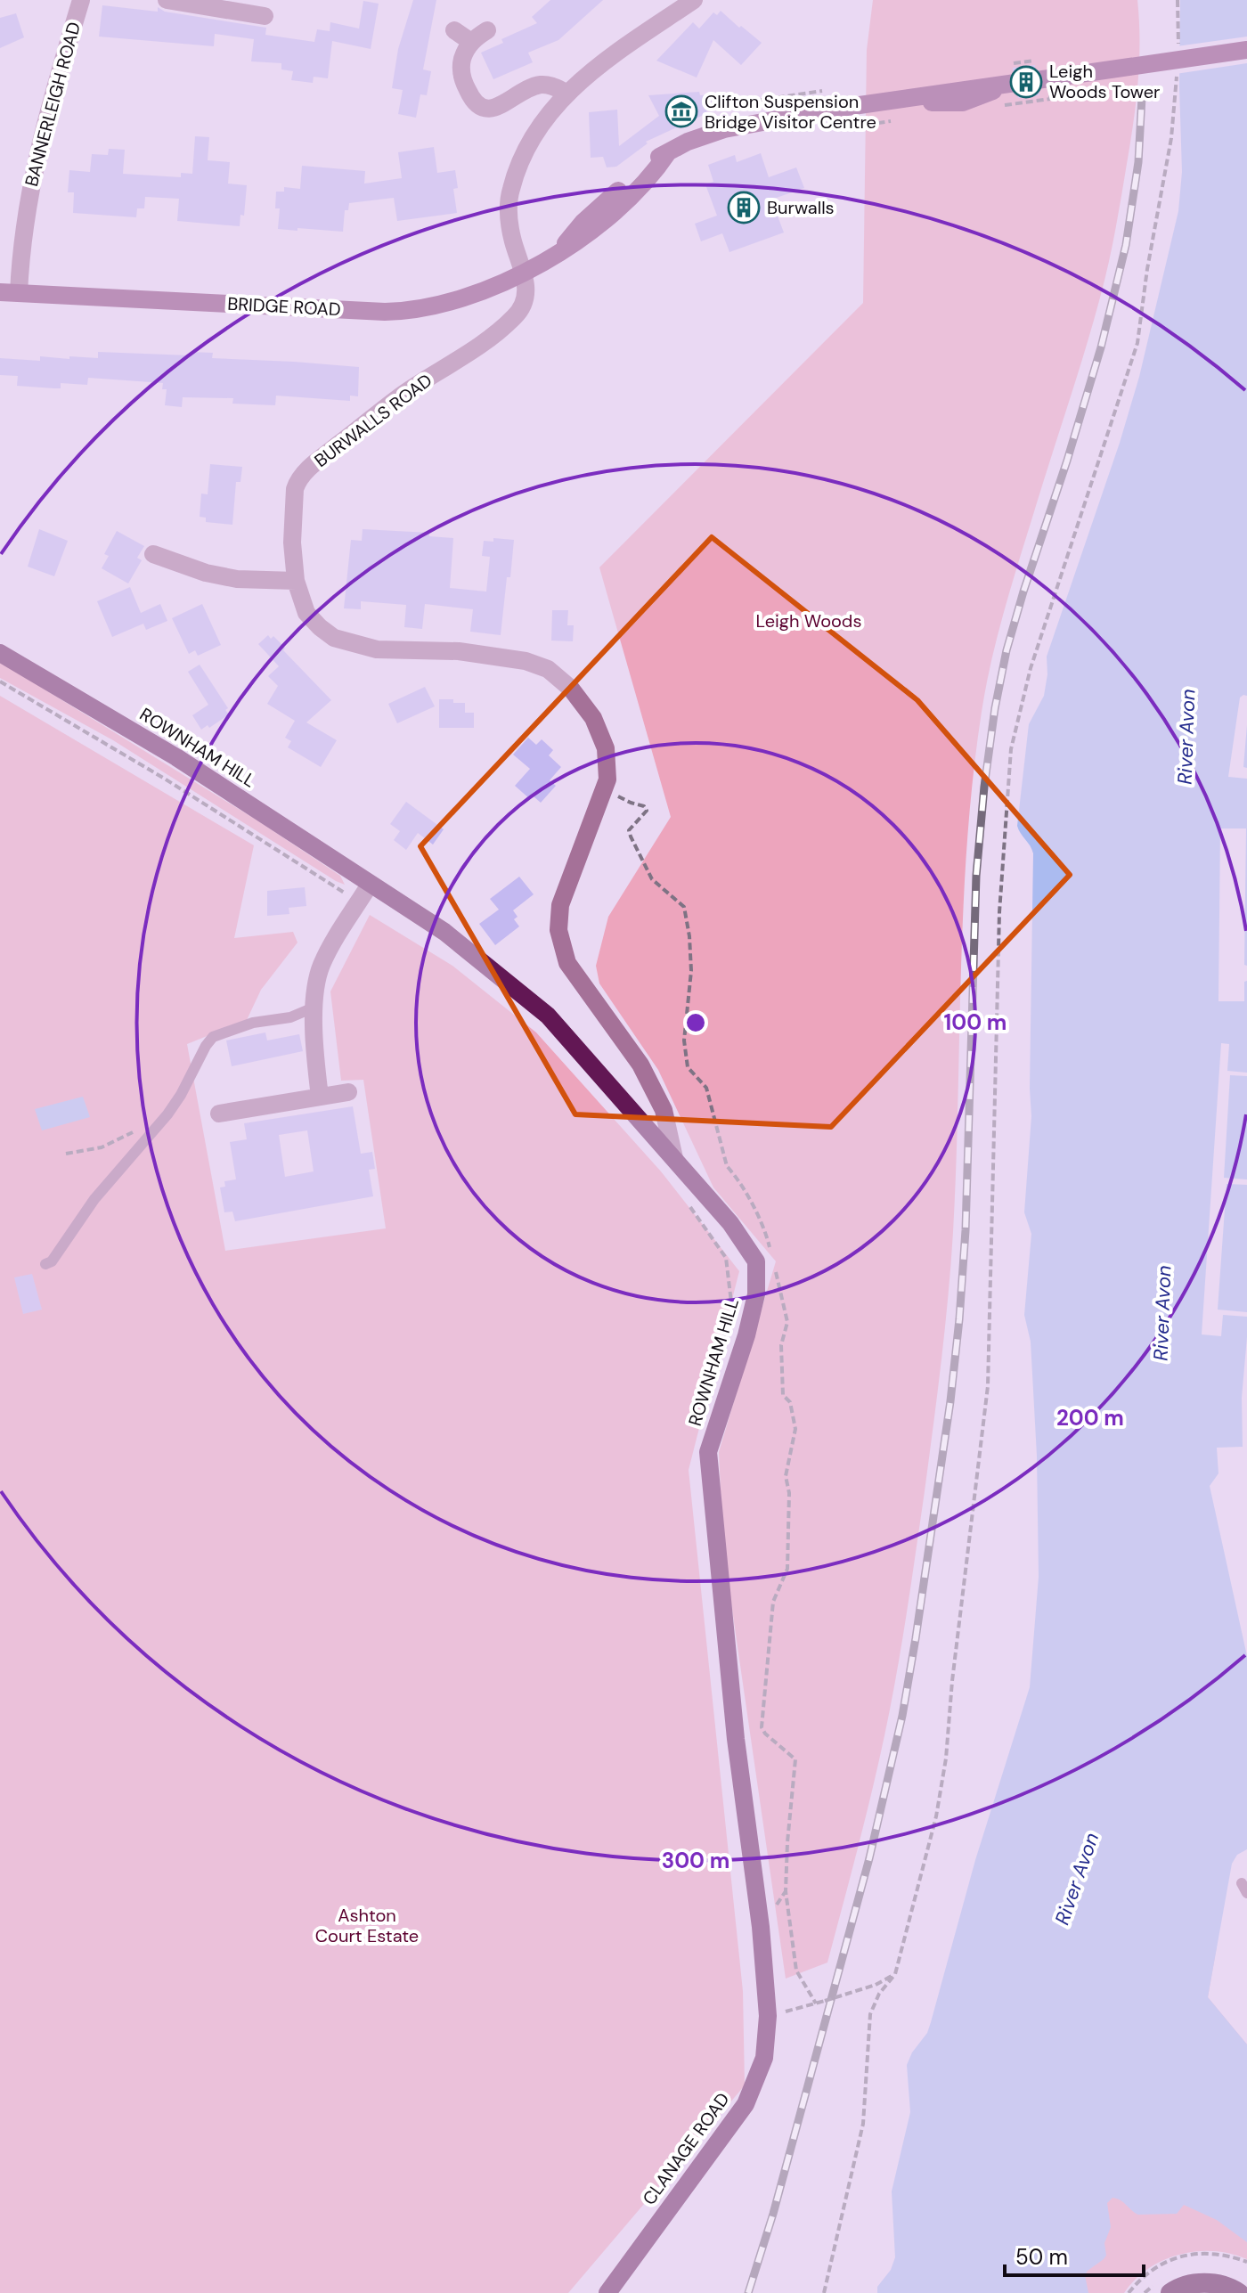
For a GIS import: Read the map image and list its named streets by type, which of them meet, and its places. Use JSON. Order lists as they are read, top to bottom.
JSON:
{
  "streets": {
    "main road": ["BRIDGE ROAD", "ROWNHAM HILL", "CLANAGE ROAD"],
    "street": ["BANNERLEIGH ROAD", "BURWALLS ROAD"]
  },
  "crossings": [
    ["BANNERLEIGH ROAD", "BRIDGE ROAD"],
    ["BRIDGE ROAD", "BURWALLS ROAD"],
    ["BURWALLS ROAD", "ROWNHAM HILL"],
    ["ROWNHAM HILL", "CLANAGE ROAD"]
  ],
  "water": ["River Avon"],
  "parks": ["Leigh Woods", "Ashton Court Estate"],
  "places": {
    "building": ["Leigh Woods Tower", "Burwalls"],
    "museum": ["Clifton Suspension Bridge Visitor Centre"]
  },
  "scale_bar": "50 m",
  "rings": ["100 m", "200 m", "300 m"]
}
